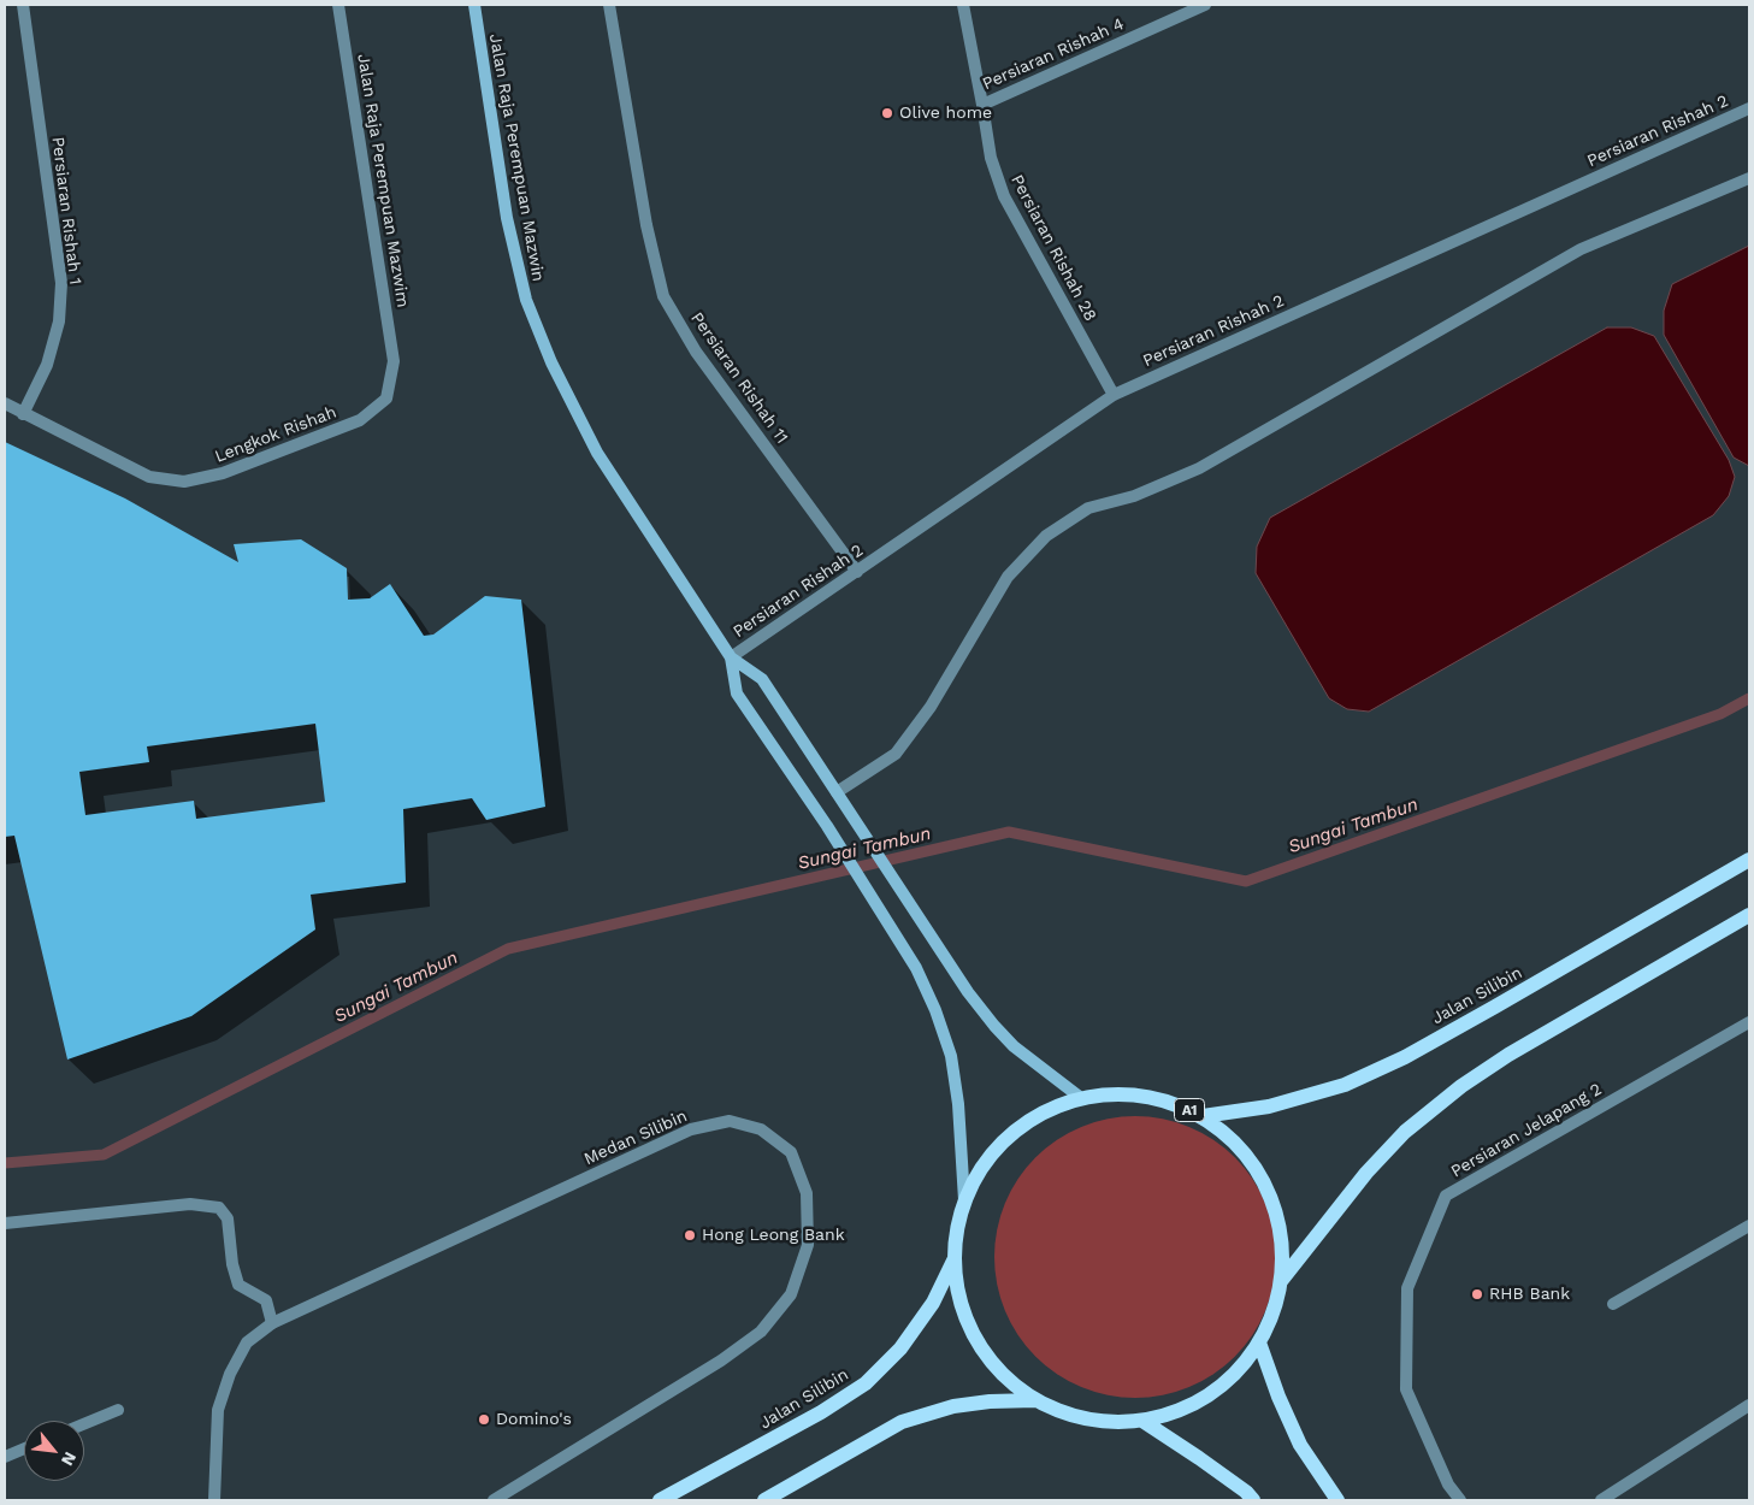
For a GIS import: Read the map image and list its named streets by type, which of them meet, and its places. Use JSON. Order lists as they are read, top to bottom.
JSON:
{
  "streets": {
    "main road": ["Jalan Raja Perempuan Mazwin", "Jalan Silibin", "A1"],
    "street": [
      "Persiaran Rishah 4",
      "Persiaran Rishah 2",
      "Jalan Raja Perempuan Mazwim",
      "Persiaran Rishah 1",
      "Persiaran Rishah 28",
      "Persiaran Rishah 11",
      "Lengkok Rishah",
      "Persiaran Jelapang 2",
      "Medan Silibin"
    ]
  },
  "crossings": [
    ["Persiaran Rishah 4", "Persiaran Rishah 28"],
    ["Persiaran Rishah 2", "Jalan Raja Perempuan Mazwin"],
    ["Persiaran Rishah 2", "Persiaran Rishah 28"],
    ["Persiaran Rishah 2", "Persiaran Rishah 11"],
    ["Jalan Raja Perempuan Mazwin", "A1"],
    ["Jalan Raja Perempuan Mazwim", "Lengkok Rishah"],
    ["Persiaran Rishah 1", "Lengkok Rishah"],
    ["Jalan Silibin", "A1"]
  ],
  "water": ["Sungai Tambun"],
  "places": [
    "Olive home",
    "Hong Leong Bank",
    "RHB Bank",
    "Domino's"
  ],
  "north": "bottom right"
}
